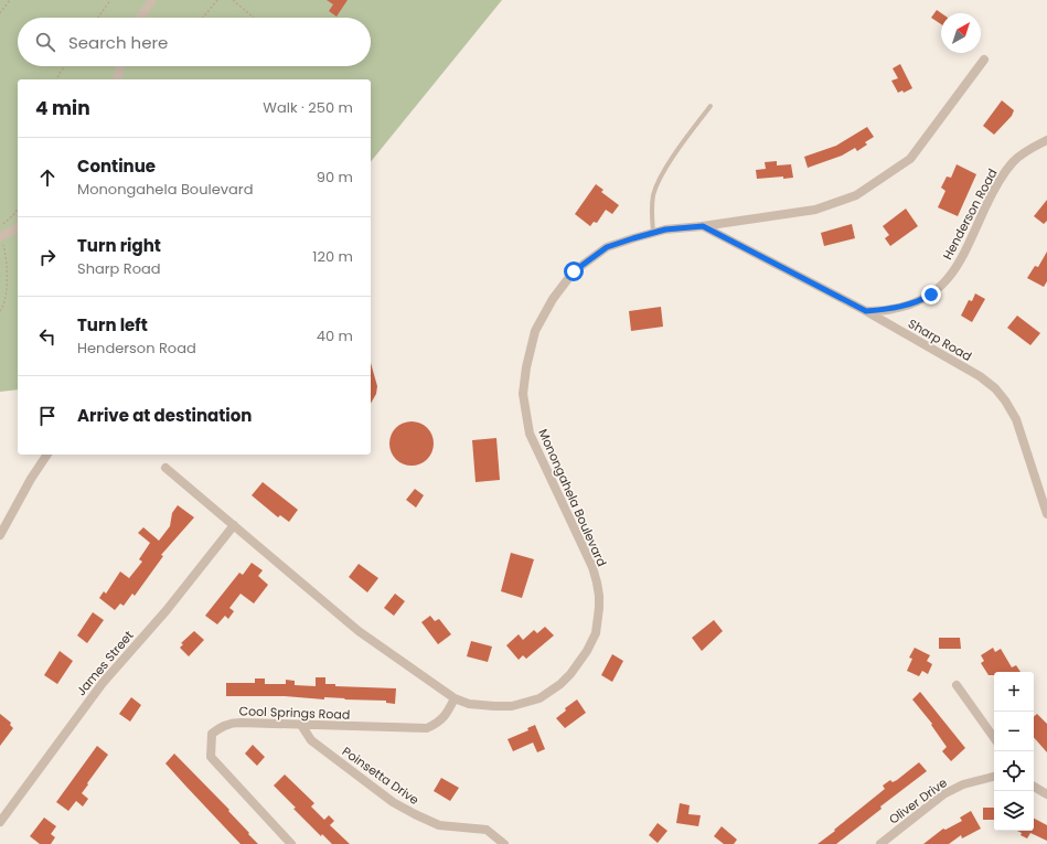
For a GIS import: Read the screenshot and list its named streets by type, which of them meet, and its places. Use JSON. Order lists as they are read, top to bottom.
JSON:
{
  "streets": {
    "street": [
      "Henderson Road",
      "Sharp Road",
      "Monongahela Boulevard",
      "James Street",
      "Cool Springs Road",
      "Poinsetta Drive",
      "Oliver Drive"
    ]
  },
  "crossings": [
    ["Henderson Road", "Sharp Road"],
    ["Sharp Road", "Monongahela Boulevard"],
    ["Monongahela Boulevard", "James Street"],
    ["Monongahela Boulevard", "Cool Springs Road"],
    ["Cool Springs Road", "Poinsetta Drive"]
  ],
  "north": "top right",
  "page": {
    "search": "Search here",
    "heading": ["4 min", "Walk · 250 m"],
    "list": [
      ["Continue", "Monongahela Boulevard", "90 m"],
      ["Turn right", "Sharp Road", "120 m"],
      ["Turn left", "Henderson Road", "40 m"],
      "Arrive at destination"
    ],
    "map_buttons": ["+", "−"]
  }
}
